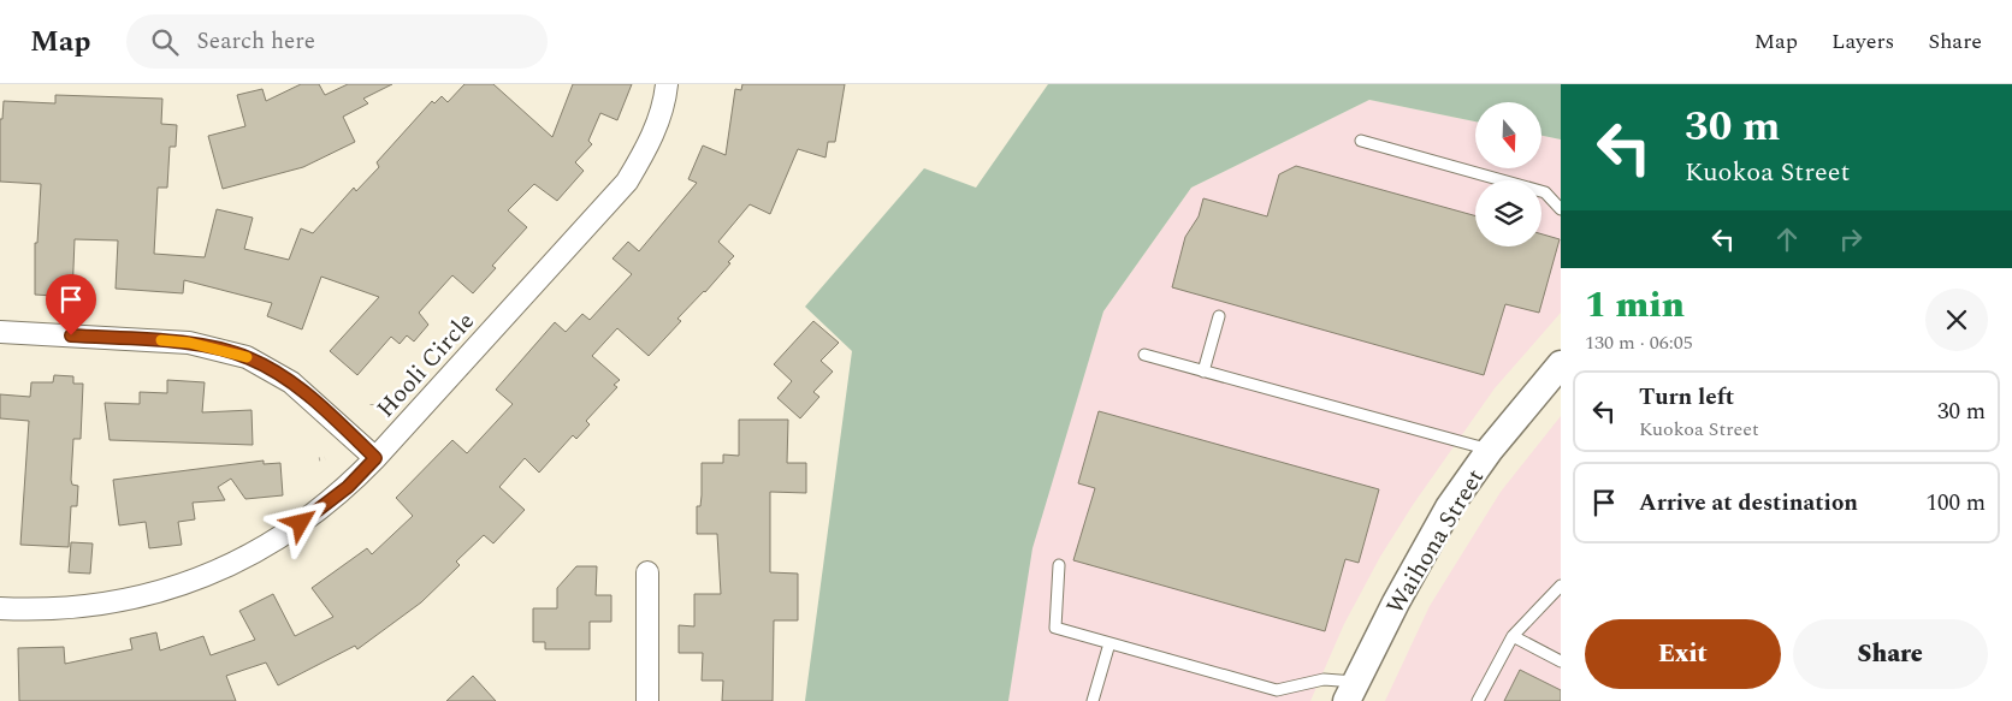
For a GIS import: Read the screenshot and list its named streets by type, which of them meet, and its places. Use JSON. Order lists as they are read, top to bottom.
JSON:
{
  "streets": {
    "street": ["Hooli Circle", "Waihona Street"]
  },
  "north": "bottom",
  "page": {
    "header": "Map",
    "search": "Search here",
    "nav": ["Map", "Layers", "Share"],
    "turn": ["30 m", "Kuokoa Street"],
    "heading": ["1 min", "130 m · 06:05"],
    "list": [
      {
        "name": "Turn left",
        "note": "Kuokoa Street",
        "value": "30 m"
      },
      {
        "name": "Arrive at destination",
        "value": "100 m"
      }
    ],
    "buttons": ["Exit", "Share"]
  }
}
